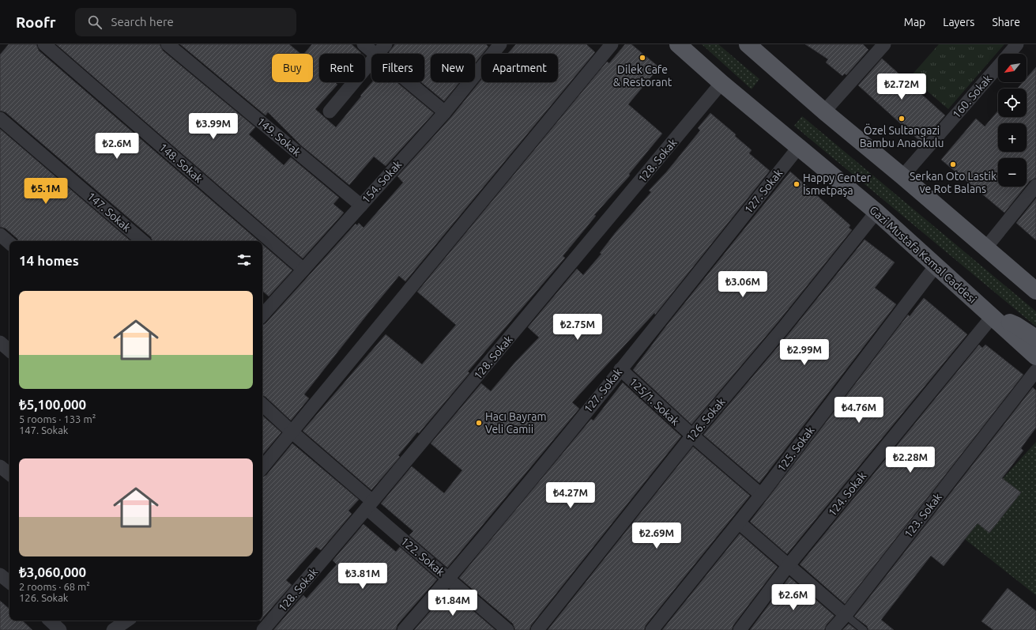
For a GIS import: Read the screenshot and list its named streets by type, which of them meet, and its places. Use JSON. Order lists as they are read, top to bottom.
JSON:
{
  "streets": {
    "main road": ["Gazi Mustafa Kemal Caddesi"],
    "street": [
      "160. Sokak",
      "149. Sokak",
      "128. Sokak",
      "148. Sokak",
      "154. Sokak",
      "127. Sokak",
      "147. Sokak",
      "125/1. Sokak",
      "126. Sokak",
      "125. Sokak",
      "124. Sokak",
      "123. Sokak",
      "122. Sokak"
    ]
  },
  "crossings": [
    ["149. Sokak", "154. Sokak"],
    ["128. Sokak", "Gazi Mustafa Kemal Caddesi"],
    ["128. Sokak", "122. Sokak"],
    ["148. Sokak", "154. Sokak"],
    ["127. Sokak", "Gazi Mustafa Kemal Caddesi"],
    ["127. Sokak", "125/1. Sokak"],
    ["127. Sokak", "122. Sokak"],
    ["Gazi Mustafa Kemal Caddesi", "126. Sokak"],
    ["Gazi Mustafa Kemal Caddesi", "125. Sokak"],
    ["Gazi Mustafa Kemal Caddesi", "124. Sokak"],
    ["125/1. Sokak", "126. Sokak"],
    ["125/1. Sokak", "125. Sokak"]
  ],
  "places": [
    "Dilek Cafe & Restorant",
    "Özel Sultangazi Bambu Anaokulu",
    "Serkan Oto Lastik ve Rot Balans",
    "Happy Center İsmetpaşa",
    "Hacı Bayram Veli Camii"
  ],
  "north": "bottom left",
  "page": {
    "header": "Roofr",
    "search": "Search here",
    "nav": ["Map", "Layers", "Share"],
    "map_buttons": ["+", "−"],
    "chip": [
      "Buy",
      "Rent",
      "Filters",
      "New",
      "Apartment"
    ],
    "price": [
      "₺2.72M",
      "₺3.99M",
      "₺2.6M",
      "₺5.1M",
      "₺3.06M",
      "₺2.75M",
      "₺2.99M",
      "₺4.76M",
      "₺2.28M",
      "₺4.27M",
      "₺2.69M",
      "₺3.81M",
      "₺2.6M",
      "₺1.84M"
    ],
    "heading": "14 homes",
    "list": [
      {
        "name": "₺5,100,000",
        "note": "5 rooms · 133 m² · 147. Sokak"
      },
      {
        "name": "₺3,060,000",
        "note": "2 rooms · 68 m² · 126. Sokak"
      }
    ]
  }
}
